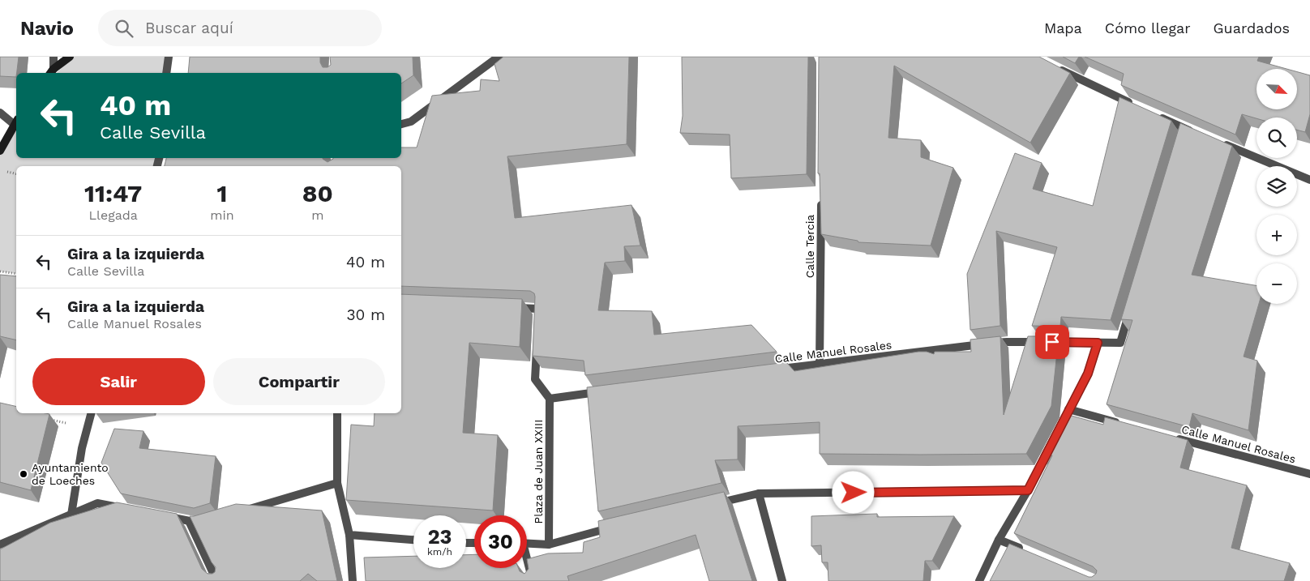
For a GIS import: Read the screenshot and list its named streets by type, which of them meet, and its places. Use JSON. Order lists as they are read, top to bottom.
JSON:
{
  "streets": {
    "street": ["Calle Tercia", "Calle Manuel Rosales", "Plaza de Juan XXIII"]
  },
  "crossings": [
    ["Calle Tercia", "Calle Manuel Rosales"]
  ],
  "places": ["Ayuntamiento de Loeches"],
  "north": "bottom right",
  "page": {
    "header": "Navio",
    "search": "Buscar aquí",
    "nav": ["Mapa", "Cómo llegar", "Guardados"],
    "map_buttons": ["+", "−"],
    "turn": ["40 m", "Calle Sevilla"],
    "eta": [
      "11:47",
      "Llegada",
      "1",
      "min",
      "80",
      "m"
    ],
    "list": [
      {
        "name": "Gira a la izquierda",
        "note": "Calle Sevilla",
        "value": "40 m"
      },
      {
        "name": "Gira a la izquierda",
        "note": "Calle Manuel Rosales",
        "value": "30 m"
      }
    ],
    "buttons": ["Salir", "Compartir"],
    "speed": "23 km/h",
    "limit": "30"
  }
}
